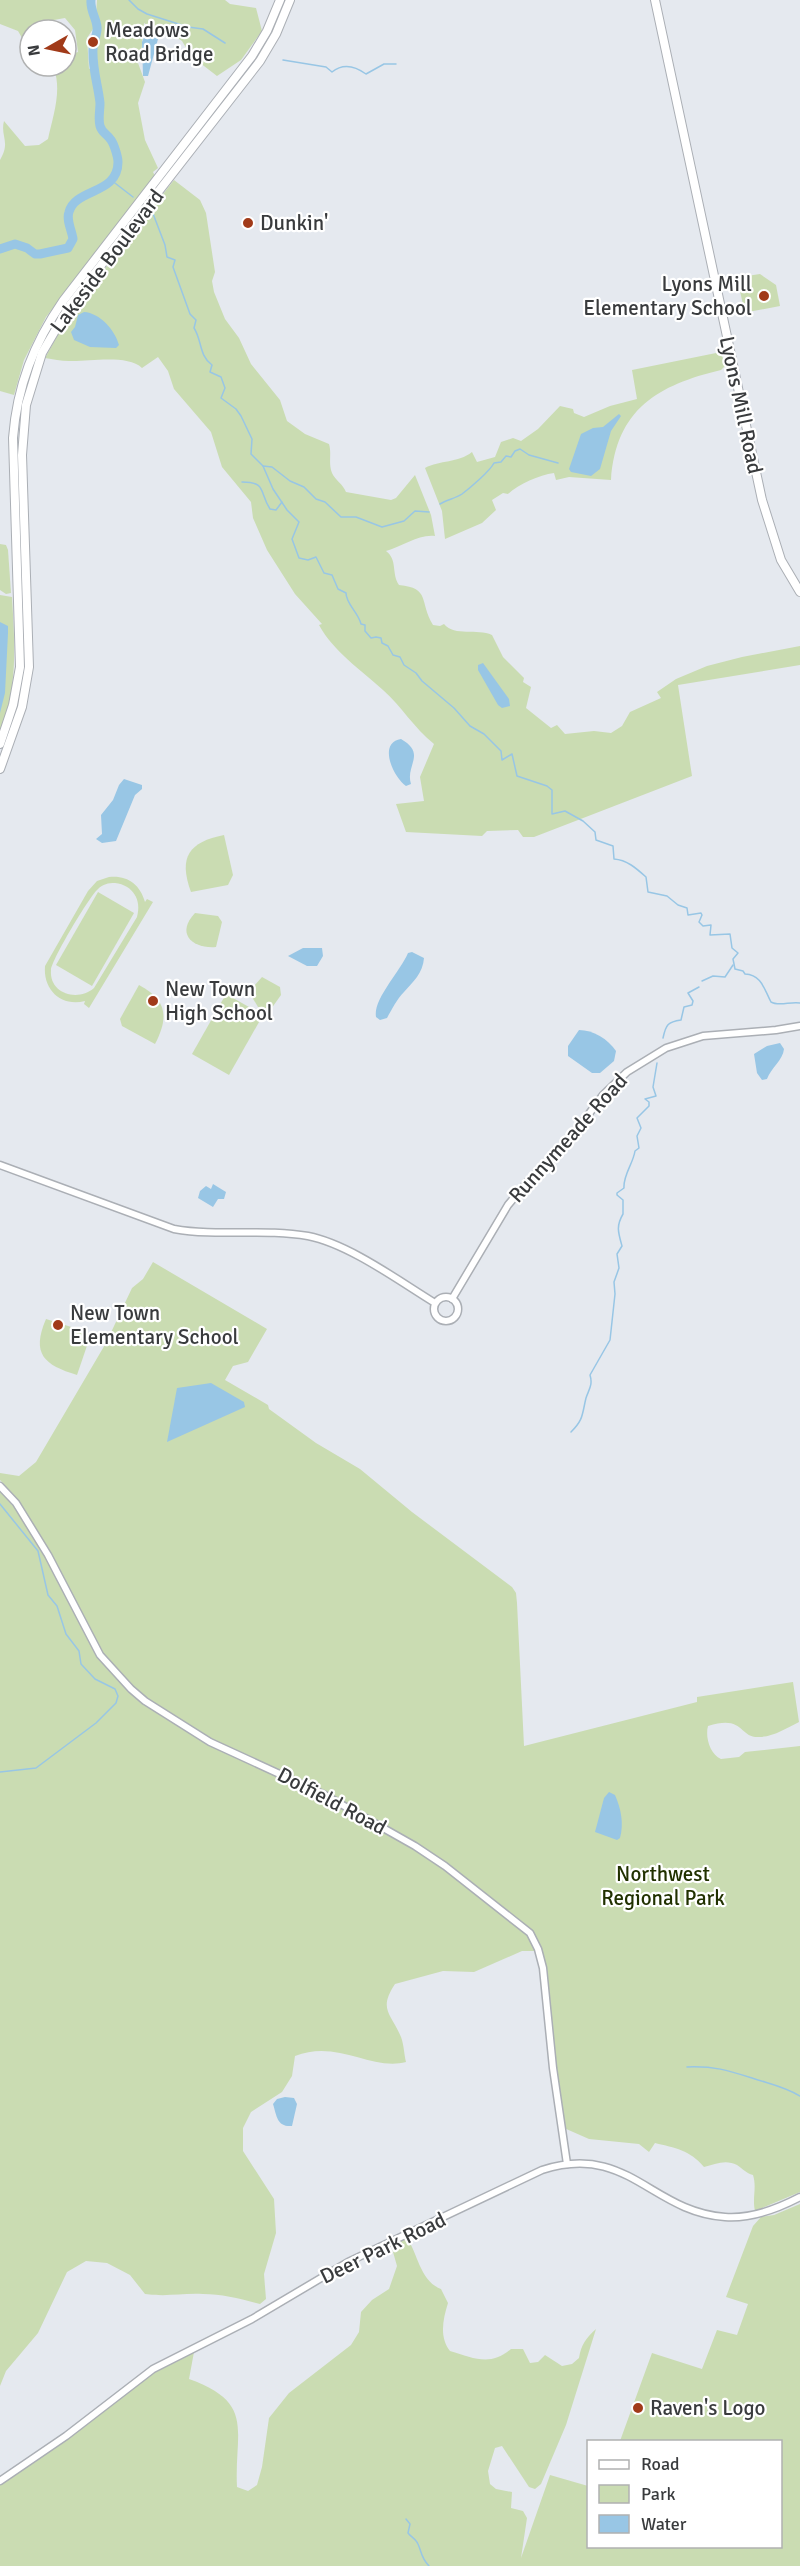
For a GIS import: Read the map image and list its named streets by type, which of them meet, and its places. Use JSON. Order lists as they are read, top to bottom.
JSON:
{
  "streets": {
    "main road": ["Lakeside Boulevard", "Lyons Mill Road"],
    "street": ["Runnymeade Road", "Dolfield Road", "Deer Park Road"]
  },
  "crossings": [
    ["Dolfield Road", "Deer Park Road"]
  ],
  "parks": ["Northwest Regional Park"],
  "places": [
    "Meadows Road Bridge",
    "Dunkin'",
    "Lyons Mill Elementary School",
    "New Town High School",
    "New Town Elementary School",
    "Raven's Logo"
  ],
  "legend": ["Road", "Park", "Water"],
  "north": "left"
}
